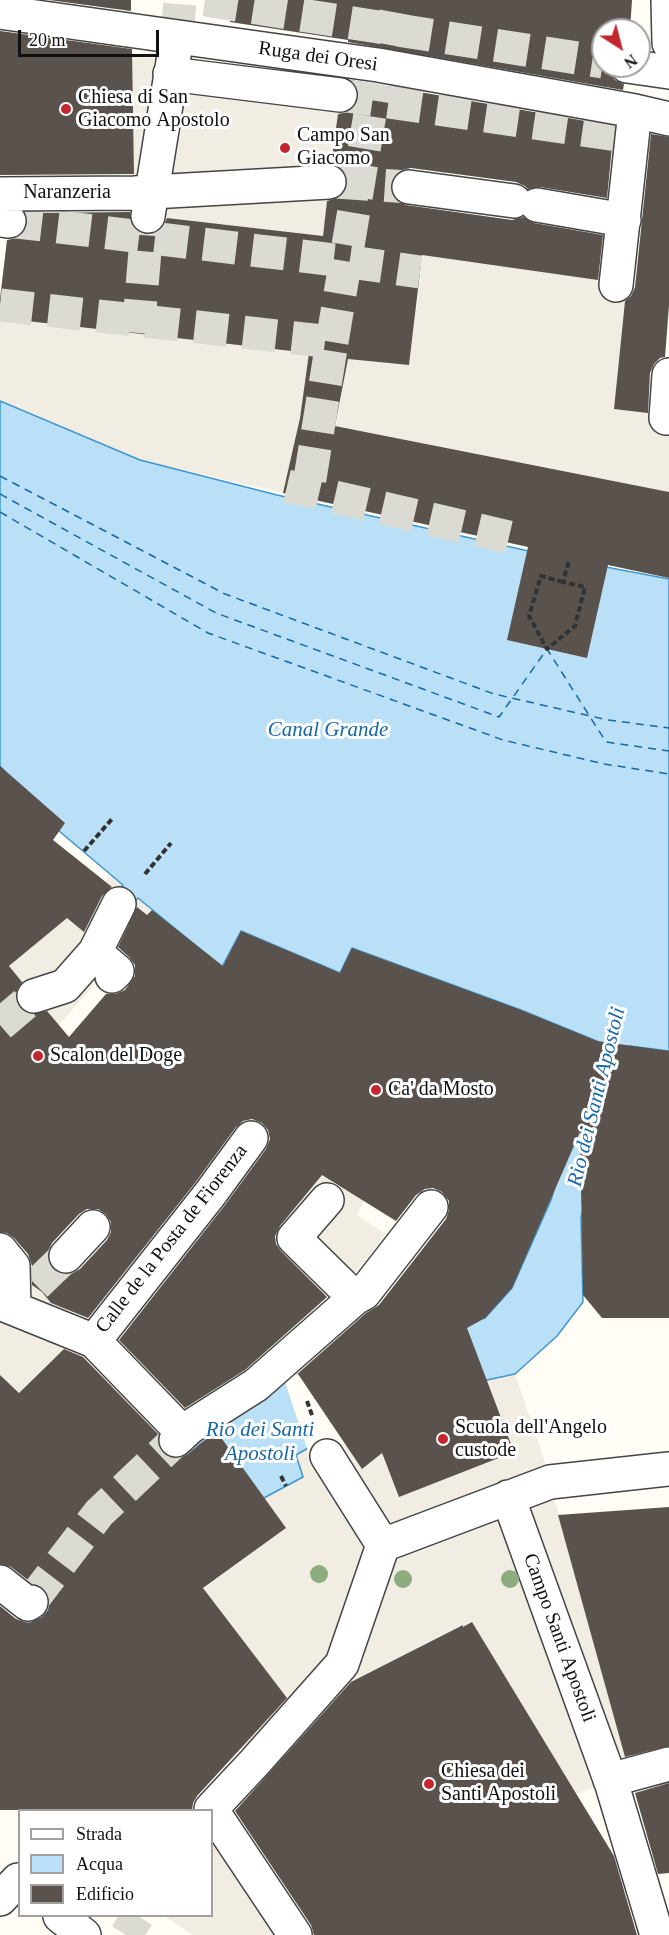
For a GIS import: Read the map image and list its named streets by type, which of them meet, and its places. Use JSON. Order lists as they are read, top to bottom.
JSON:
{
  "streets": {
    "street": [
      "Ruga dei Oresi",
      "Naranzeria",
      "Calle de la Posta de Fiorenza",
      "Campo Santi Apostoli"
    ]
  },
  "water": ["Canal Grande", "Rio dei Santi Apostoli"],
  "places": [
    "Chiesa di San Giacomo Apostolo",
    "Campo San Giacomo",
    "Scalon del Doge",
    "Ca' da Mosto",
    "Scuola dell'Angelo custode",
    "Chiesa dei Santi Apostoli"
  ],
  "legend": ["Strada", "Acqua", "Edificio"],
  "scale_bar": "20 m",
  "north": "bottom right"
}
